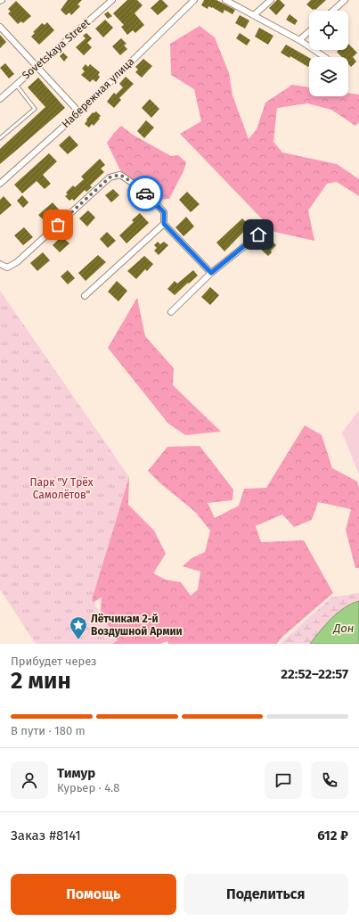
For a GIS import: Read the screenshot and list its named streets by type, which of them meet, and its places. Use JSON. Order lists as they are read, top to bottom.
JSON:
{
  "streets": {
    "street": ["Sovetskaya Street", "Набережная улица"]
  },
  "water": ["Дон"],
  "parks": ["Парк \"У Трёх Самолётов\""],
  "places": {
    "place": ["Лётчикам 2-й Воздушной Армии"]
  },
  "page": {
    "heading": ["2 мин", "Прибудет через", "22:52–22:57"],
    "panel": [
      "Тимур",
      "Курьер · 4.8",
      "Заказ #8141",
      "612 ₽"
    ],
    "bar": "В пути · 180 m",
    "buttons": ["Помощь", "Поделиться"]
  }
}
